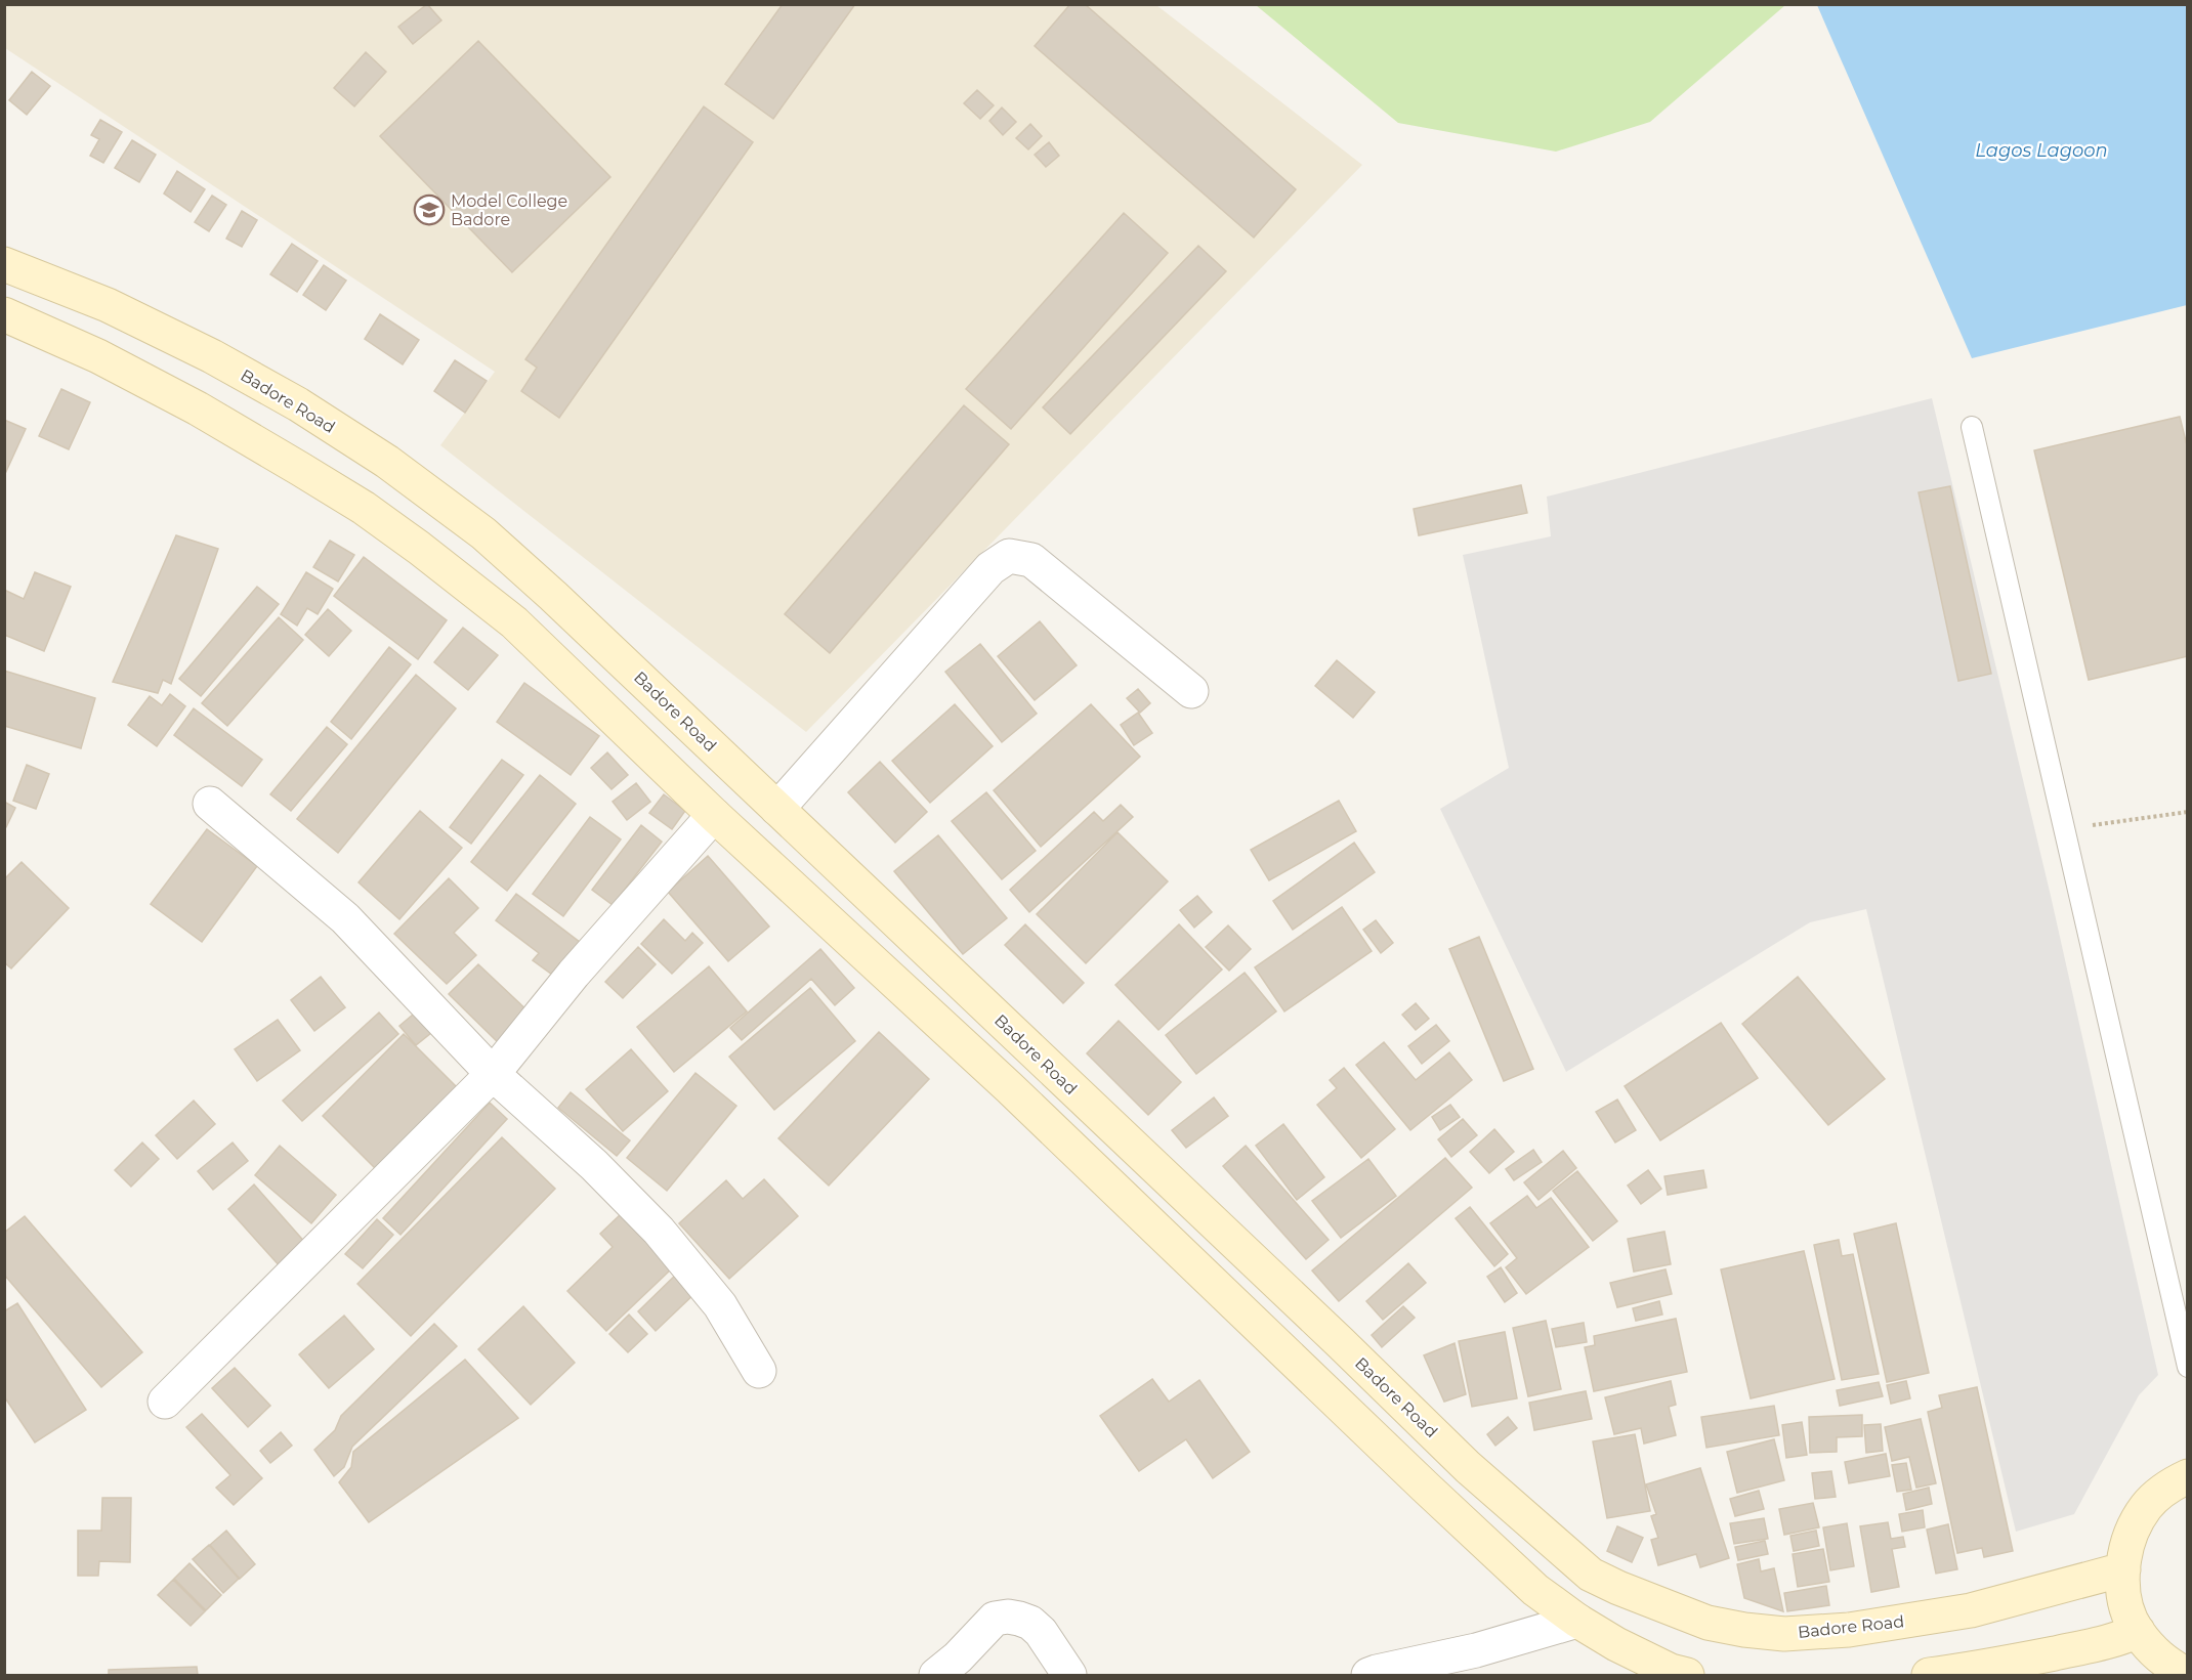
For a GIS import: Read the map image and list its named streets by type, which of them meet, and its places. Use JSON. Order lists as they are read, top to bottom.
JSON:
{
  "streets": {
    "main road": ["Badore Road"]
  },
  "water": ["Lagos Lagoon"],
  "places": {
    "school or university": ["Model College Badore"]
  }
}
